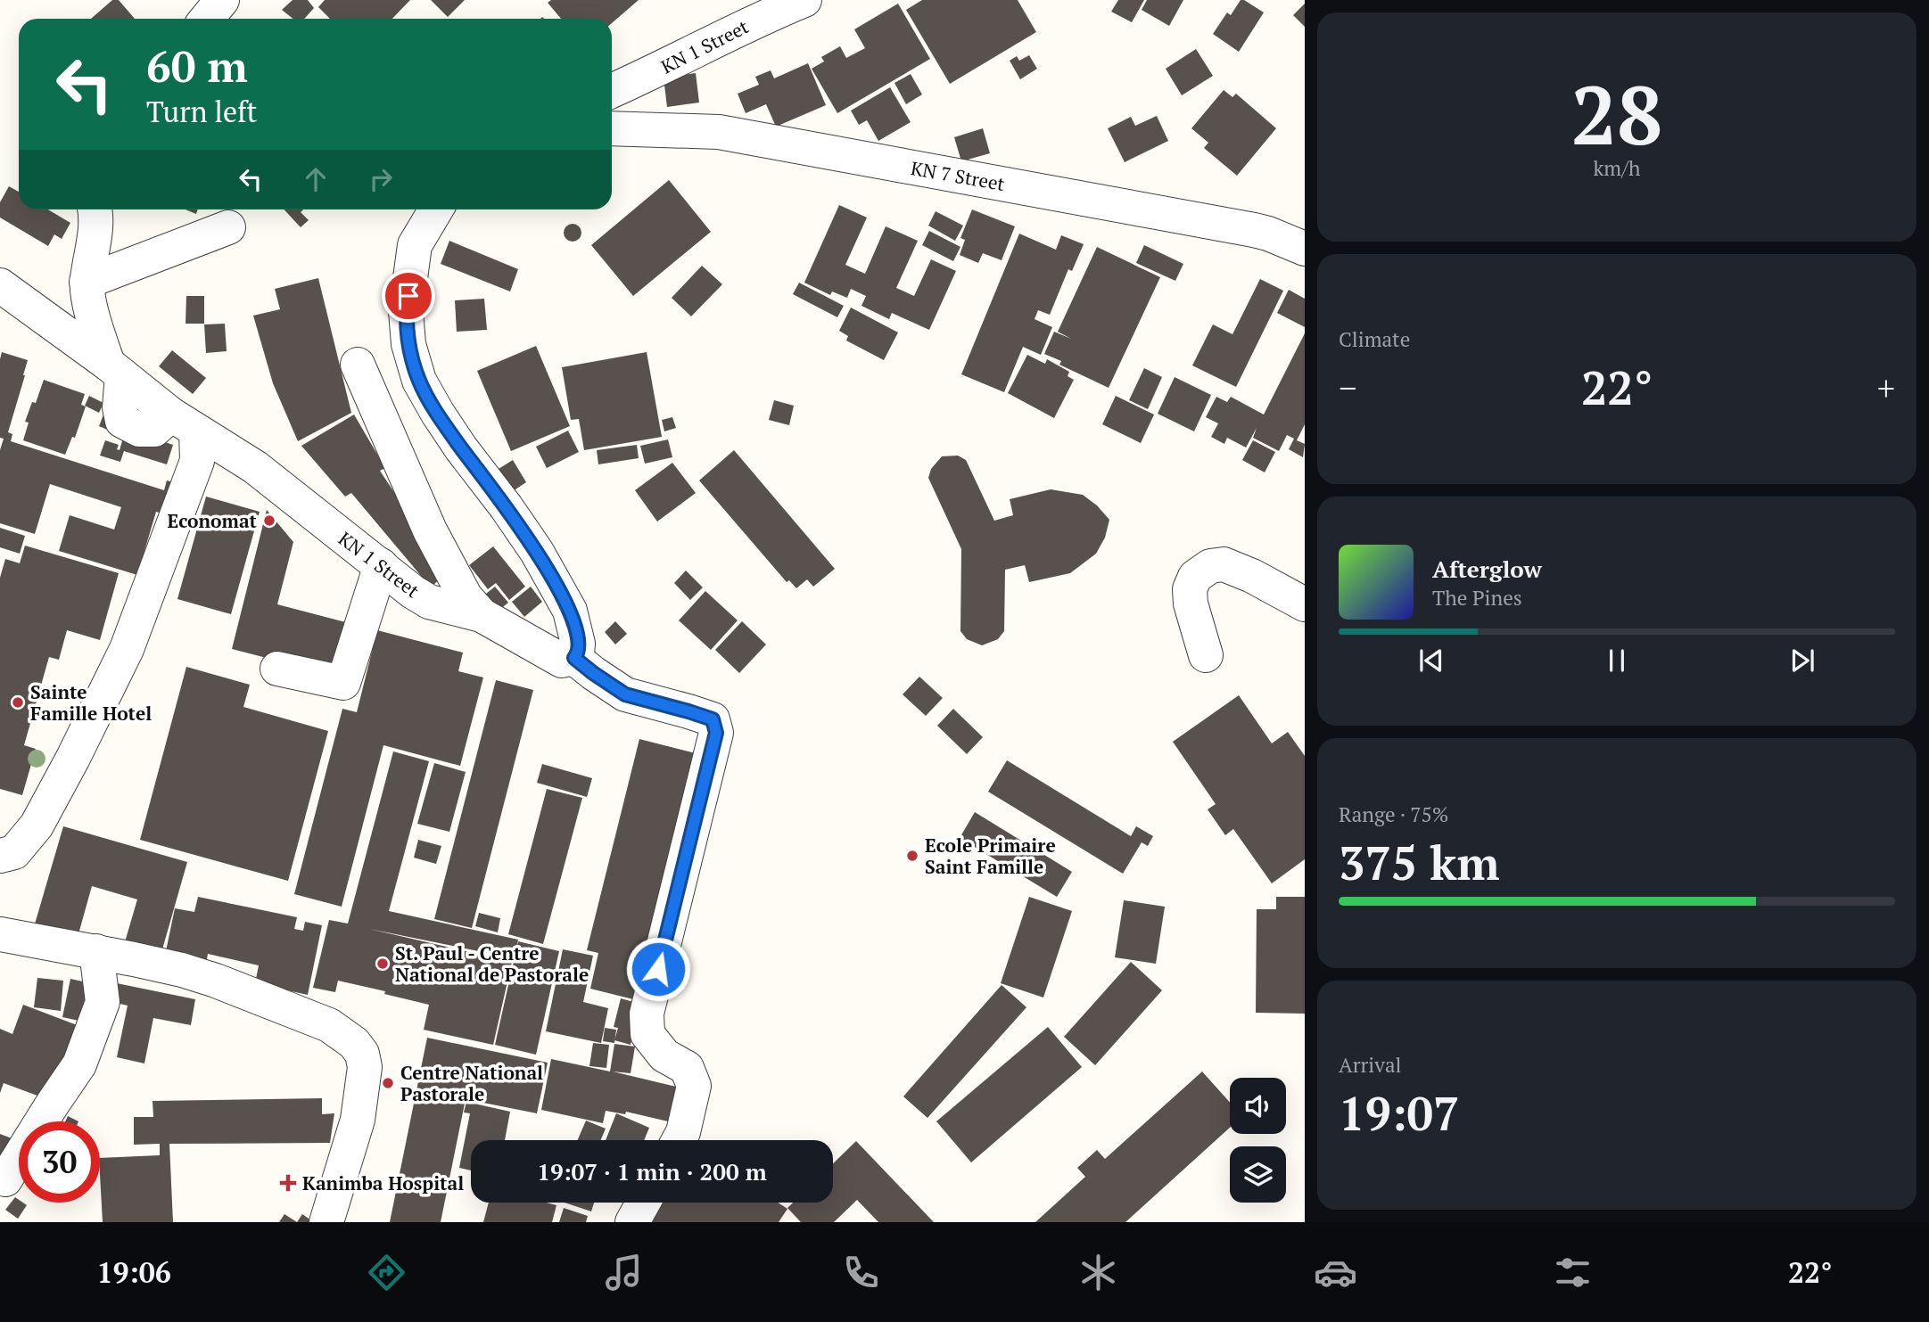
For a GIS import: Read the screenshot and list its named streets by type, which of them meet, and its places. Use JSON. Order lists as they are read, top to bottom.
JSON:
{
  "streets": {
    "street": ["KN 1 Street", "KN 7 Street"]
  },
  "places": {
    "other": [
      "Economat",
      "Sainte Famille Hotel",
      "Ecole Primaire Saint Famille",
      "St. Paul - Centre National de Pastorale",
      "Centre National Pastorale"
    ],
    "health": ["Kanimba Hospital"]
  },
  "page": {
    "tile": [
      ["28", "km/h"],
      "Climate",
      ["Range · 75%", "375 km"],
      ["Arrival", "19:07"]
    ],
    "turn": ["60 m", "Turn left"],
    "heat": ["−", "22°", "+"],
    "song": ["Afterglow", "The Pines"],
    "limit": "30",
    "trip": "19:07 · 1 min · 200 m",
    "tabs": ["19:06", "22°"]
  }
}
